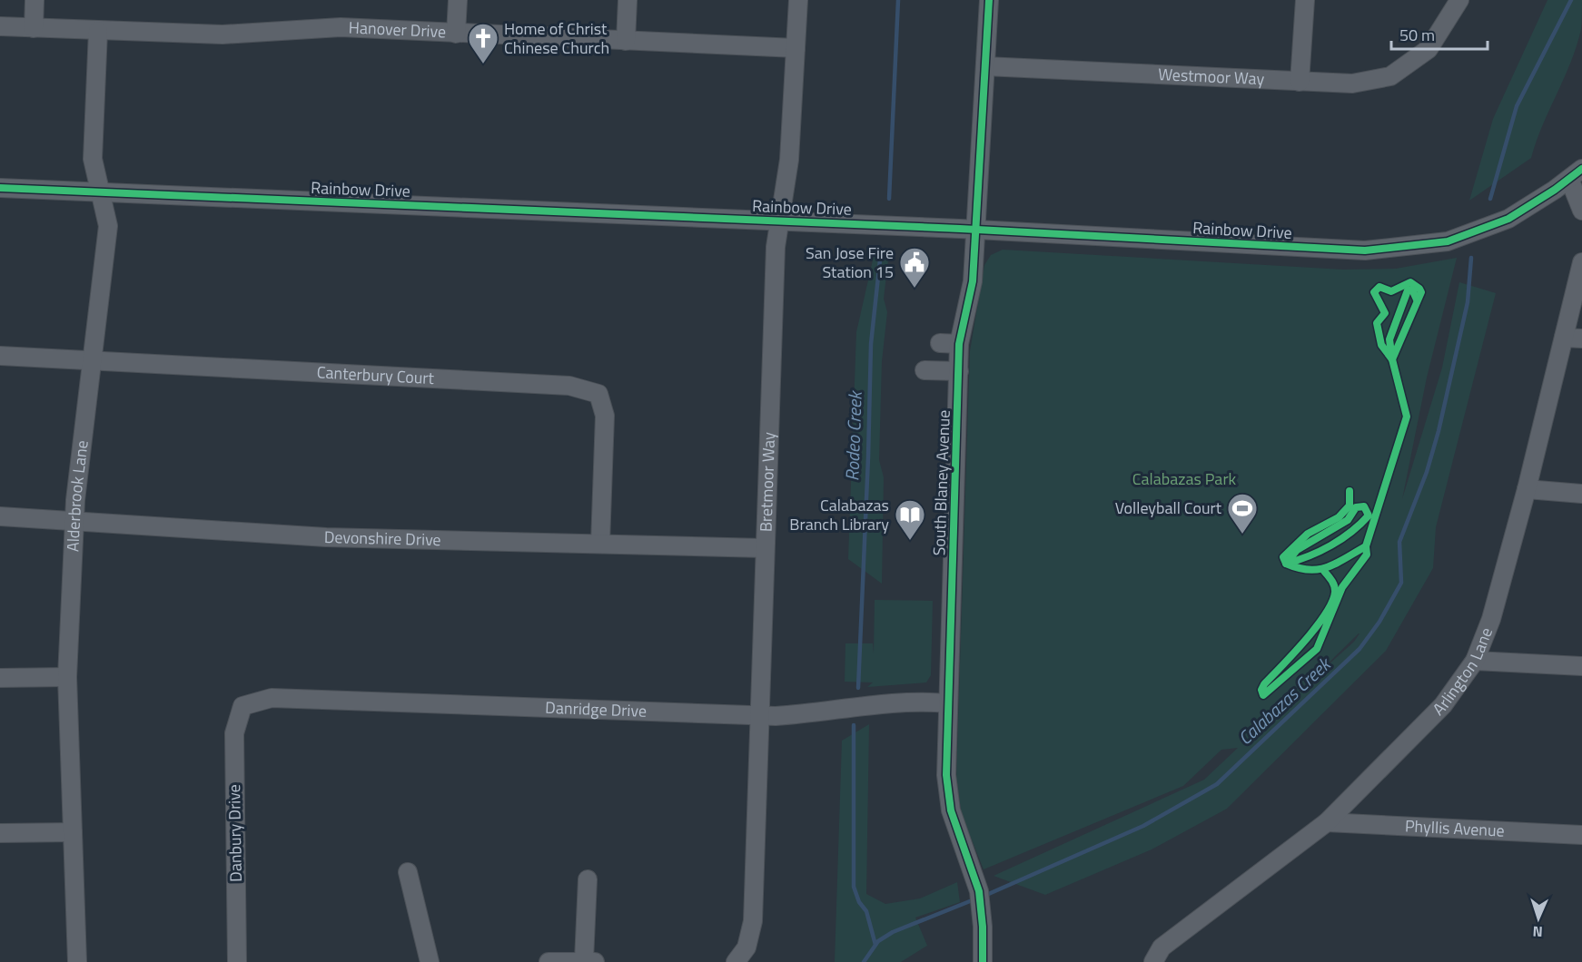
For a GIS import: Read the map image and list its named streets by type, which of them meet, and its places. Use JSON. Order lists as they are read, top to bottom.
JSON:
{
  "streets": {
    "street": [
      "Hanover Drive",
      "Westmoor Way",
      "Rainbow Drive",
      "Canterbury Court",
      "Bretmoor Way",
      "South Blaney Avenue",
      "Alderbrook Lane",
      "Devonshire Drive",
      "Arlington Lane",
      "Danridge Drive",
      "Phyllis Avenue",
      "Danbury Drive"
    ]
  },
  "crossings": [
    ["Hanover Drive", "Bretmoor Way"],
    ["Hanover Drive", "Alderbrook Lane"],
    ["Westmoor Way", "South Blaney Avenue"],
    ["Rainbow Drive", "Bretmoor Way"],
    ["Rainbow Drive", "South Blaney Avenue"],
    ["Rainbow Drive", "Alderbrook Lane"],
    ["Canterbury Court", "Alderbrook Lane"],
    ["Canterbury Court", "Devonshire Drive"],
    ["Bretmoor Way", "Devonshire Drive"],
    ["Bretmoor Way", "Danridge Drive"],
    ["South Blaney Avenue", "Danridge Drive"],
    ["Alderbrook Lane", "Devonshire Drive"],
    ["Arlington Lane", "Phyllis Avenue"],
    ["Danridge Drive", "Danbury Drive"]
  ],
  "water": ["Rodeo Creek", "Calabazas Creek"],
  "parks": ["Calabazas Park"],
  "places": {
    "church": ["Home of Christ Chinese Church"],
    "public building": ["San Jose Fire Station 15"],
    "sports": ["Volleyball Court"],
    "library": ["Calabazas Branch Library"]
  },
  "scale_bar": "50 m",
  "north": "bottom"
}
